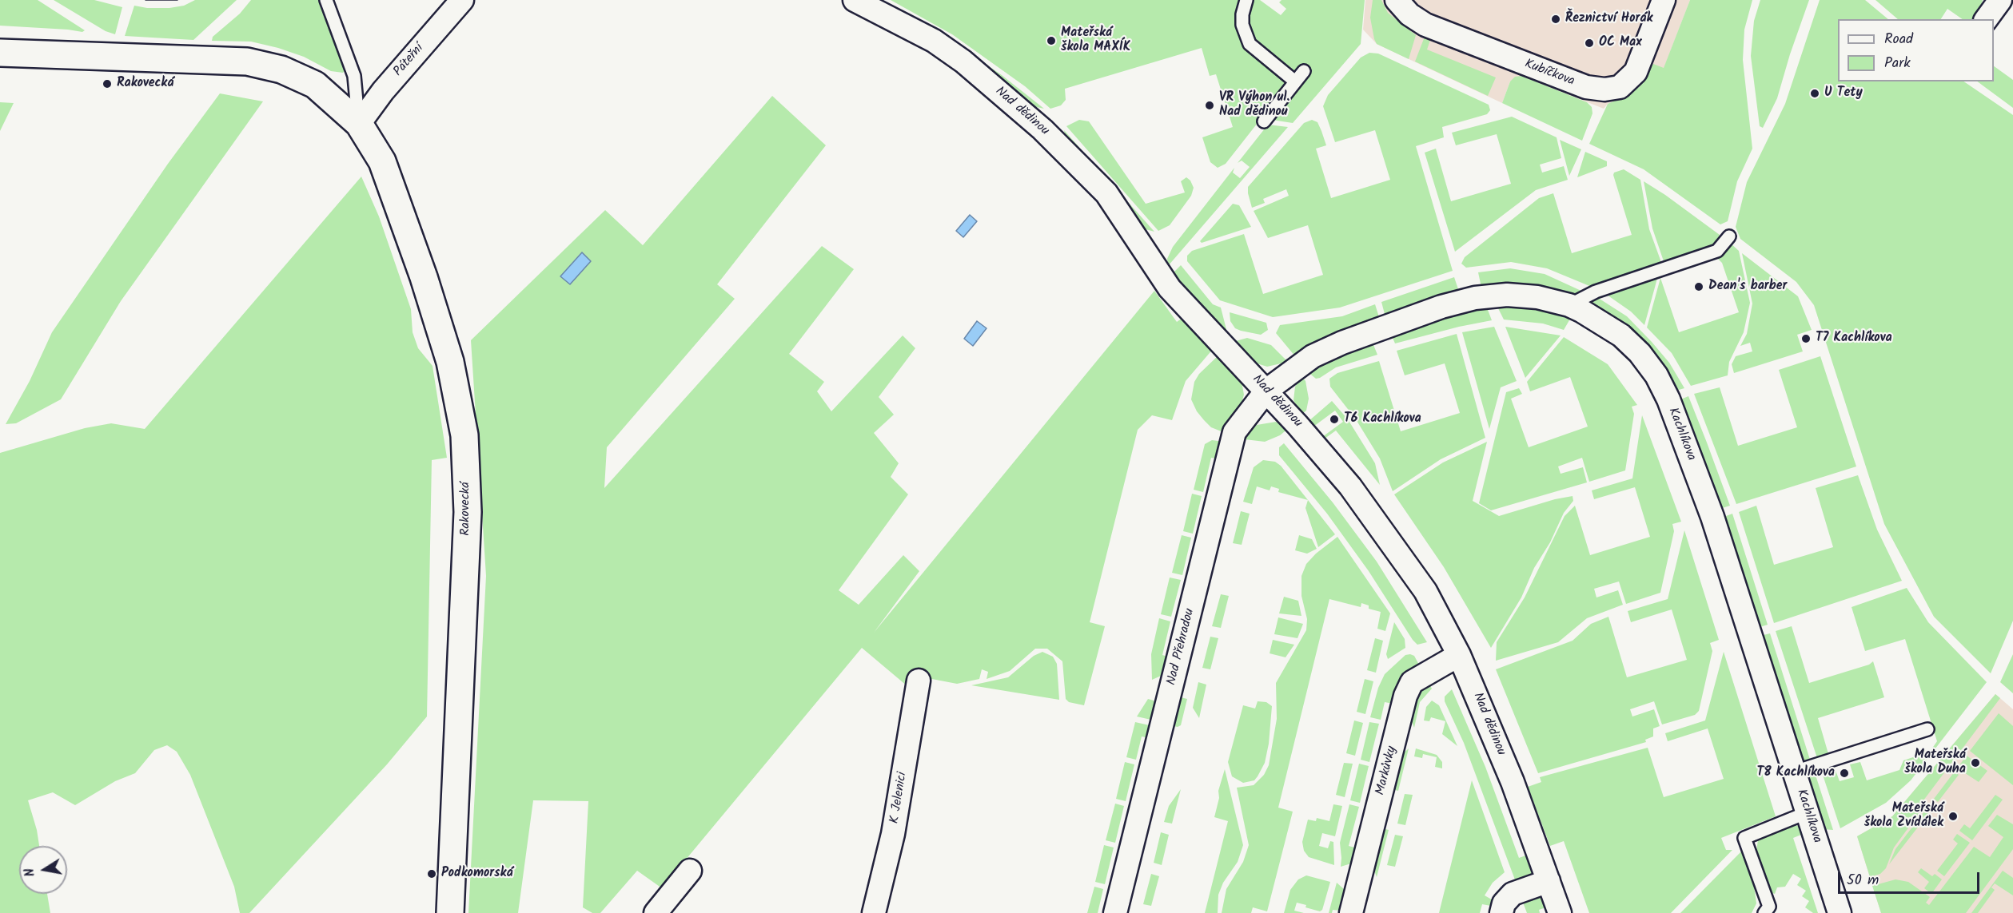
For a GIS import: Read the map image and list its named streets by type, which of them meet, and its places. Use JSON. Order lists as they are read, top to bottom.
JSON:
{
  "streets": {
    "main road": ["Rakovecká"],
    "street": [
      "Páteřní",
      "Kubíčkova",
      "Nad dědinou",
      "Kachlíkova",
      "Nad Přehradou",
      "Markůvky",
      "K Jelenici"
    ]
  },
  "crossings": [
    ["Páteřní", "Rakovecká"],
    ["Nad dědinou", "Kachlíkova"],
    ["Nad dědinou", "Nad Přehradou"],
    ["Nad dědinou", "Markůvky"],
    ["Kachlíkova", "Nad Přehradou"]
  ],
  "places": [
    "Řeznictví Horák",
    "Mateřská škola MAXÍK",
    "OC Max",
    "Rakovecká",
    "U Tety",
    "VR Výhon ul. Nad dědinou",
    "Dean's barber",
    "T7 Kachlíkova",
    "T6 Kachlíkova",
    "Mateřská škola Duha",
    "T8 Kachlíkova",
    "Mateřská škola Zvídálek",
    "Podkomorská"
  ],
  "legend": ["Road", "Park"],
  "scale_bar": "50 m",
  "north": "left"
}
